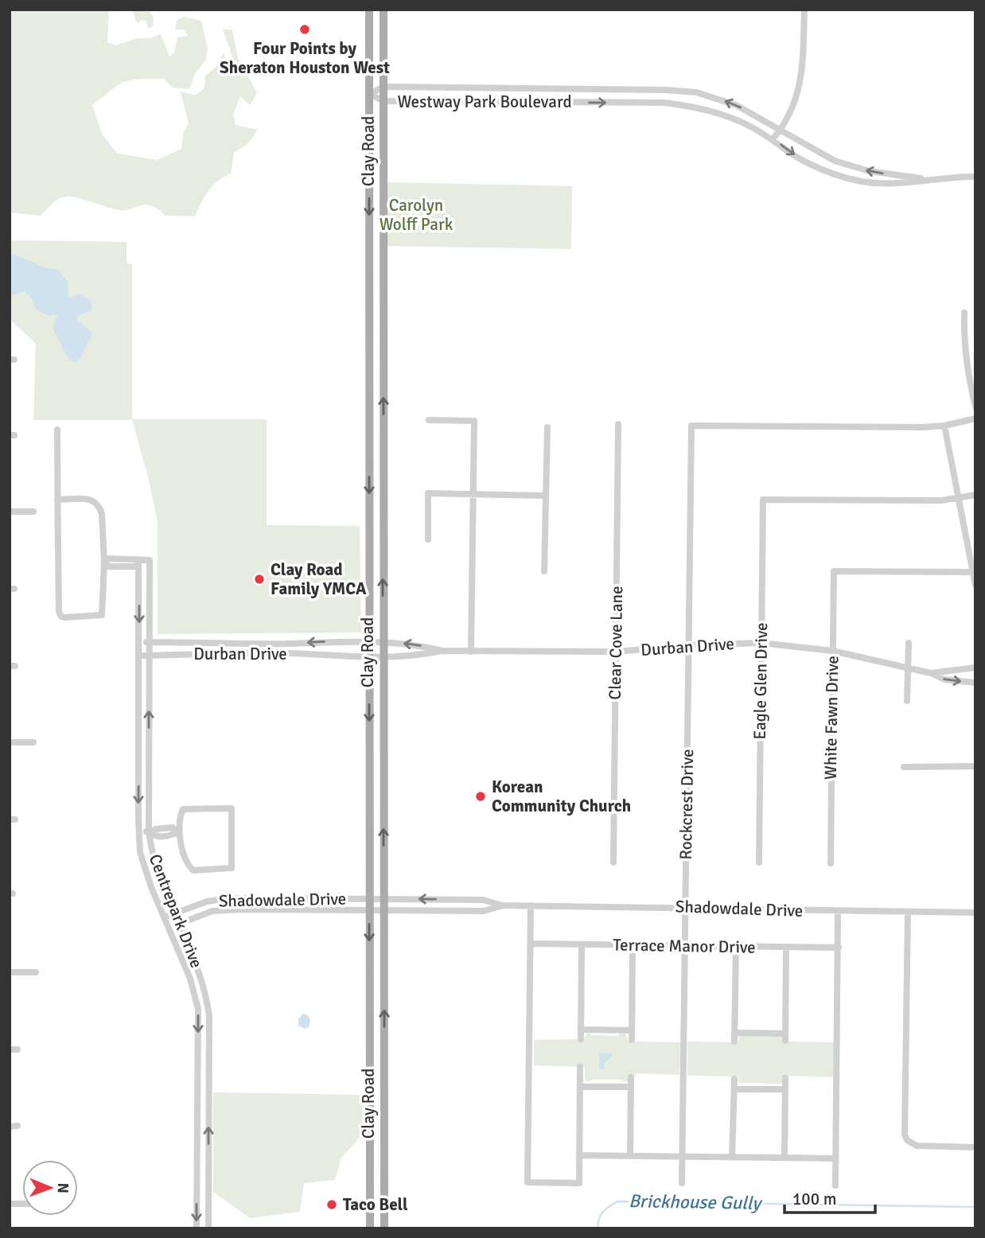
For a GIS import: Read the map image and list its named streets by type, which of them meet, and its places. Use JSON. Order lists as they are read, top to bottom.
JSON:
{
  "streets": {
    "main road": ["Clay Road"],
    "street": [
      "Westway Park Boulevard",
      "Clear Cove Lane",
      "Durban Drive",
      "Eagle Glen Drive",
      "White Fawn Drive",
      "Rockcrest Drive",
      "Shadowdale Drive",
      "Centrepark Drive",
      "Terrace Manor Drive"
    ]
  },
  "crossings": [
    ["Westway Park Boulevard", "Clay Road"],
    ["Clay Road", "Durban Drive"],
    ["Clay Road", "Shadowdale Drive"],
    ["Clear Cove Lane", "Durban Drive"],
    ["Durban Drive", "Eagle Glen Drive"],
    ["Durban Drive", "White Fawn Drive"],
    ["Durban Drive", "Rockcrest Drive"],
    ["Durban Drive", "Centrepark Drive"],
    ["Rockcrest Drive", "Shadowdale Drive"],
    ["Rockcrest Drive", "Terrace Manor Drive"],
    ["Shadowdale Drive", "Centrepark Drive"]
  ],
  "water": ["Brickhouse Gully"],
  "parks": ["Carolyn Wolff Park"],
  "places": [
    "Four Points by Sheraton Houston West",
    "Clay Road Family YMCA",
    "Korean Community Church",
    "Taco Bell"
  ],
  "scale_bar": "100 m",
  "north": "right"
}
